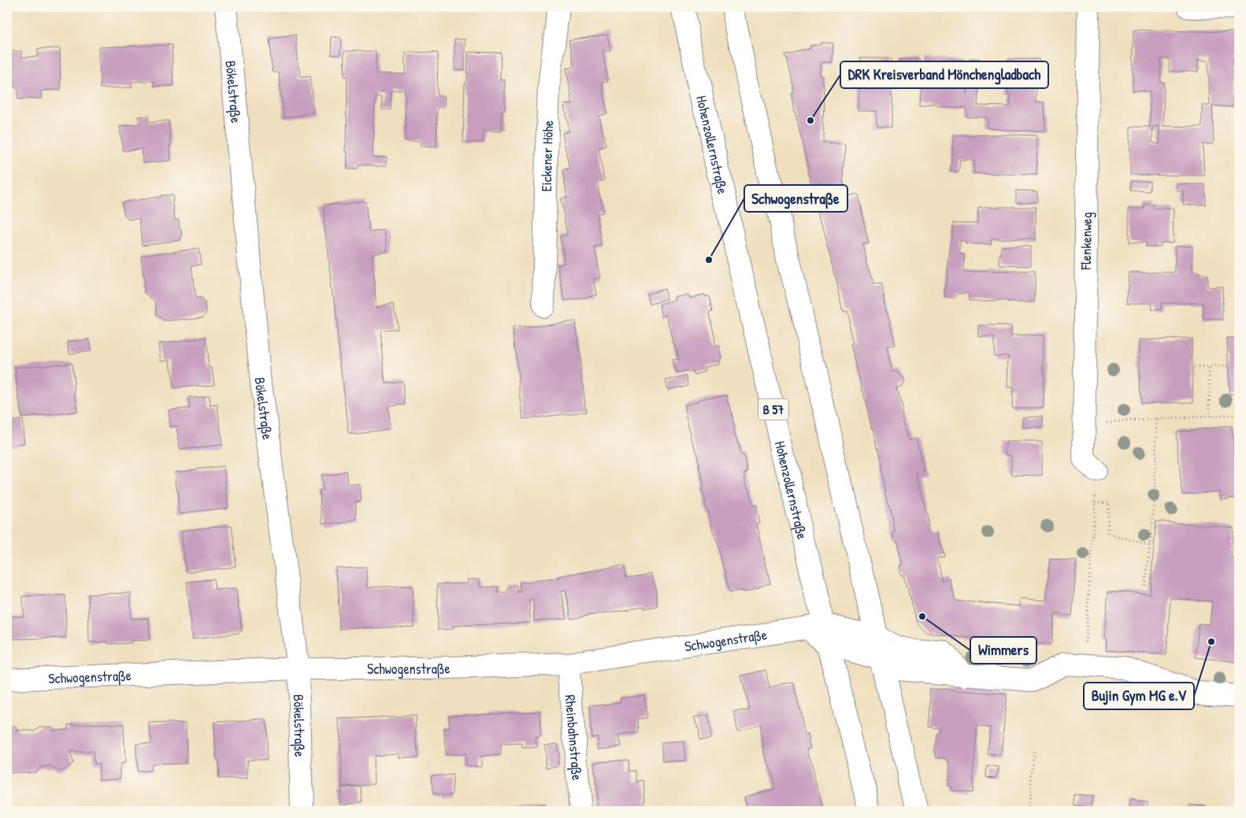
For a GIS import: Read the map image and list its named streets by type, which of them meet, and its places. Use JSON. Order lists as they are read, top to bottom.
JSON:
{
  "streets": {
    "street": [
      "Bökelstraße",
      "Hohenzollernstraße",
      "Eickener Höhe",
      "Flenkenweg",
      "B 57",
      "Schwogenstraße",
      "Rheinbahnstraße"
    ]
  },
  "crossings": [
    ["Bökelstraße", "Schwogenstraße"],
    ["Hohenzollernstraße", "Schwogenstraße"],
    ["Schwogenstraße", "Rheinbahnstraße"]
  ],
  "places": [
    "DRK Kreisverband Mönchengladbach",
    "Schwogenstraße",
    "Wimmers",
    "Bujin Gym MG e.V"
  ]
}
